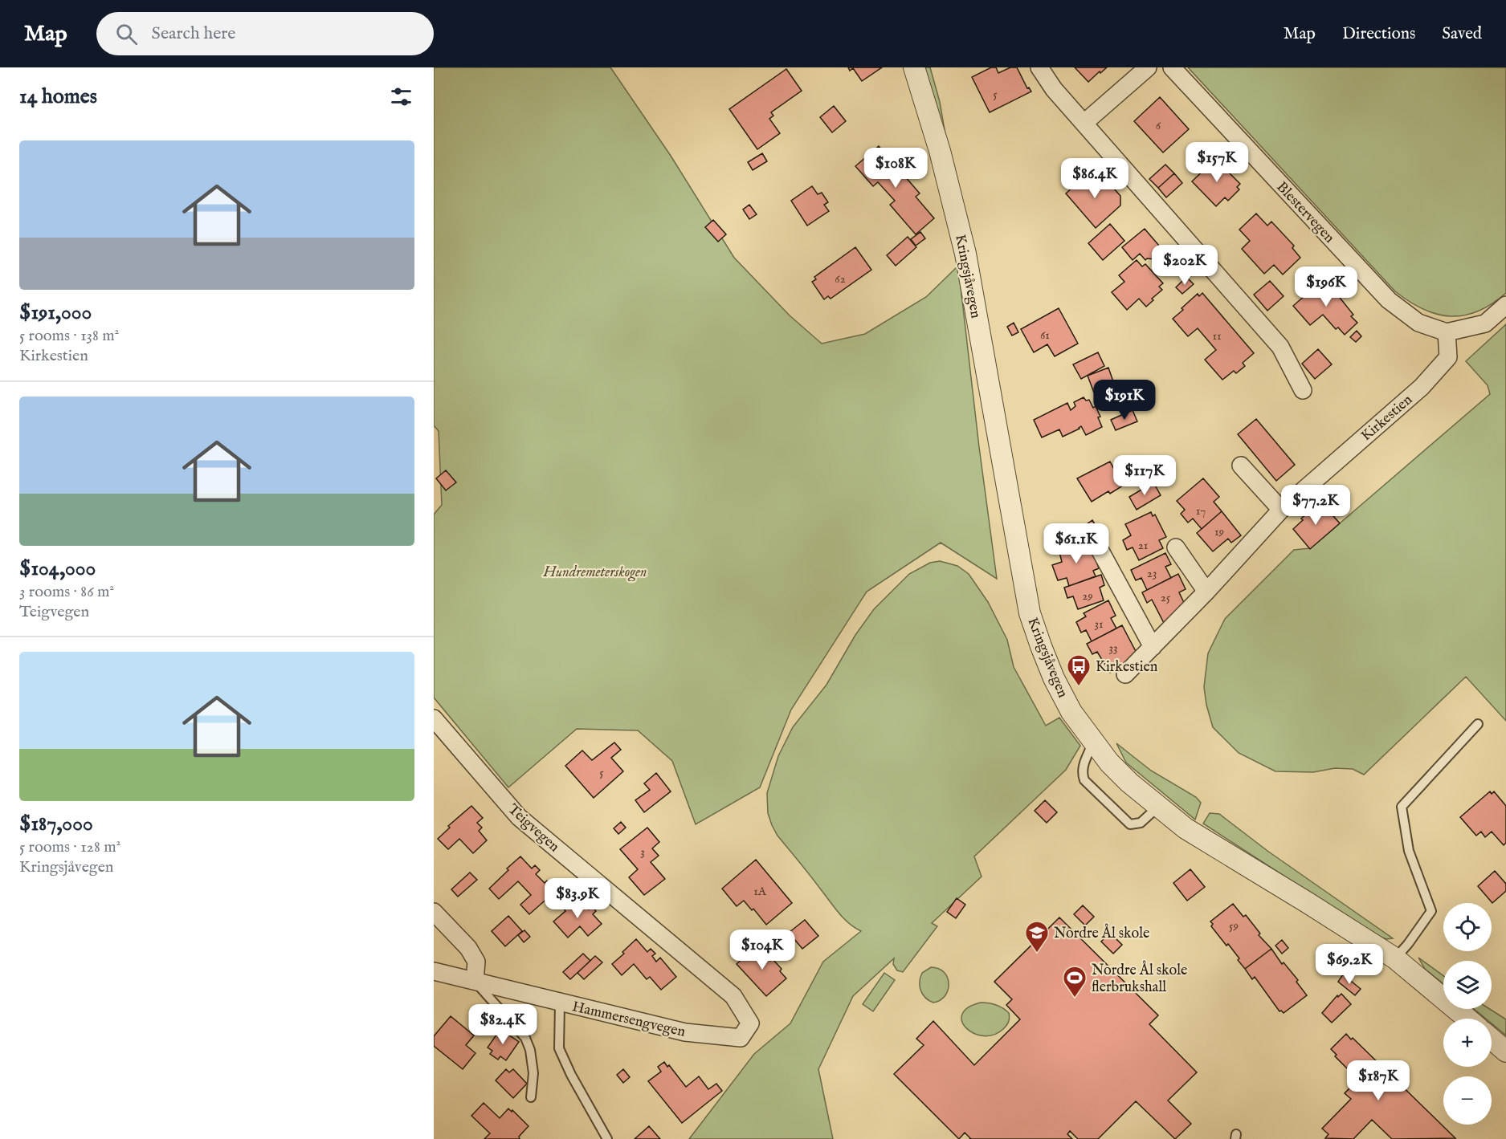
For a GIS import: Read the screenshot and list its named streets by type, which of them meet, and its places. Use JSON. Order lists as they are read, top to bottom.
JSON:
{
  "streets": {
    "street": [
      "Blestervegen",
      "Kringsjåvegen",
      "Kirkestien",
      "Teigvegen",
      "Hammersengvegen"
    ]
  },
  "crossings": [
    ["Blestervegen", "Kirkestien"],
    ["Teigvegen", "Hammersengvegen"]
  ],
  "parks": ["Hundremeterskogen"],
  "places": {
    "bus stop": ["Kirkestien"],
    "school or university": ["Nordre Ål skole"],
    "sports": ["Nordre Ål skole flerbrukshall"]
  },
  "house_numbers": [
    "5",
    "6",
    "62",
    "61",
    "11",
    "17",
    "19",
    "21",
    "23",
    "29",
    "25",
    "31",
    "33",
    "5",
    "3",
    "1A",
    "59"
  ],
  "page": {
    "header": "Map",
    "search": "Search here",
    "nav": ["Map", "Directions", "Saved"],
    "heading": "14 homes",
    "list": [
      {
        "name": "$191,000",
        "note": "5 rooms · 138 m² · Kirkestien"
      },
      {
        "name": "$104,000",
        "note": "3 rooms · 86 m² · Teigvegen"
      },
      {
        "name": "$187,000",
        "note": "5 rooms · 128 m² · Kringsjåvegen"
      }
    ],
    "price": [
      "$157K",
      "$108K",
      "$86.4K",
      "$202K",
      "$196K",
      "$191K",
      "$117K",
      "$77.2K",
      "$61.1K",
      "$83.9K",
      "$104K",
      "$69.2K",
      "$82.4K",
      "$187K"
    ],
    "map_buttons": ["+", "−"]
  }
}
